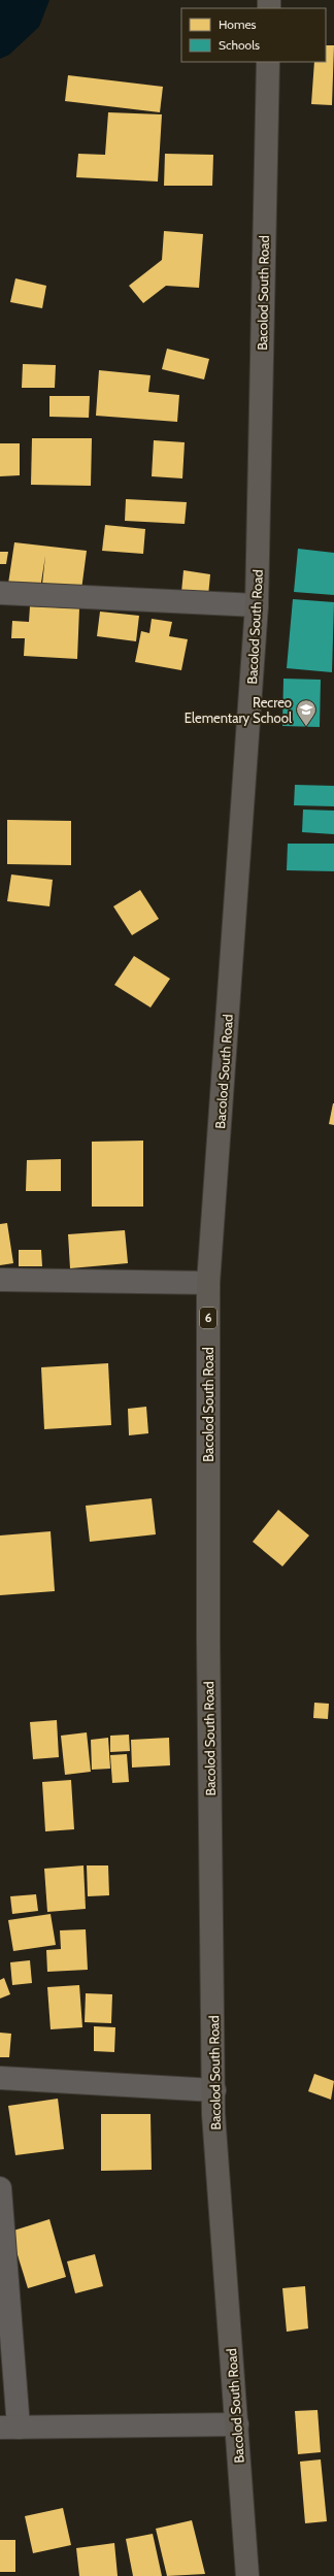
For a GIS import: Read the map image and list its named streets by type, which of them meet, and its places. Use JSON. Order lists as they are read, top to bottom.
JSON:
{
  "streets": {
    "highway": ["Bacolod South Road", "6"]
  },
  "places": {
    "school or university": ["Recreo Elementary School"]
  },
  "legend": ["Homes", "Schools"]
}
